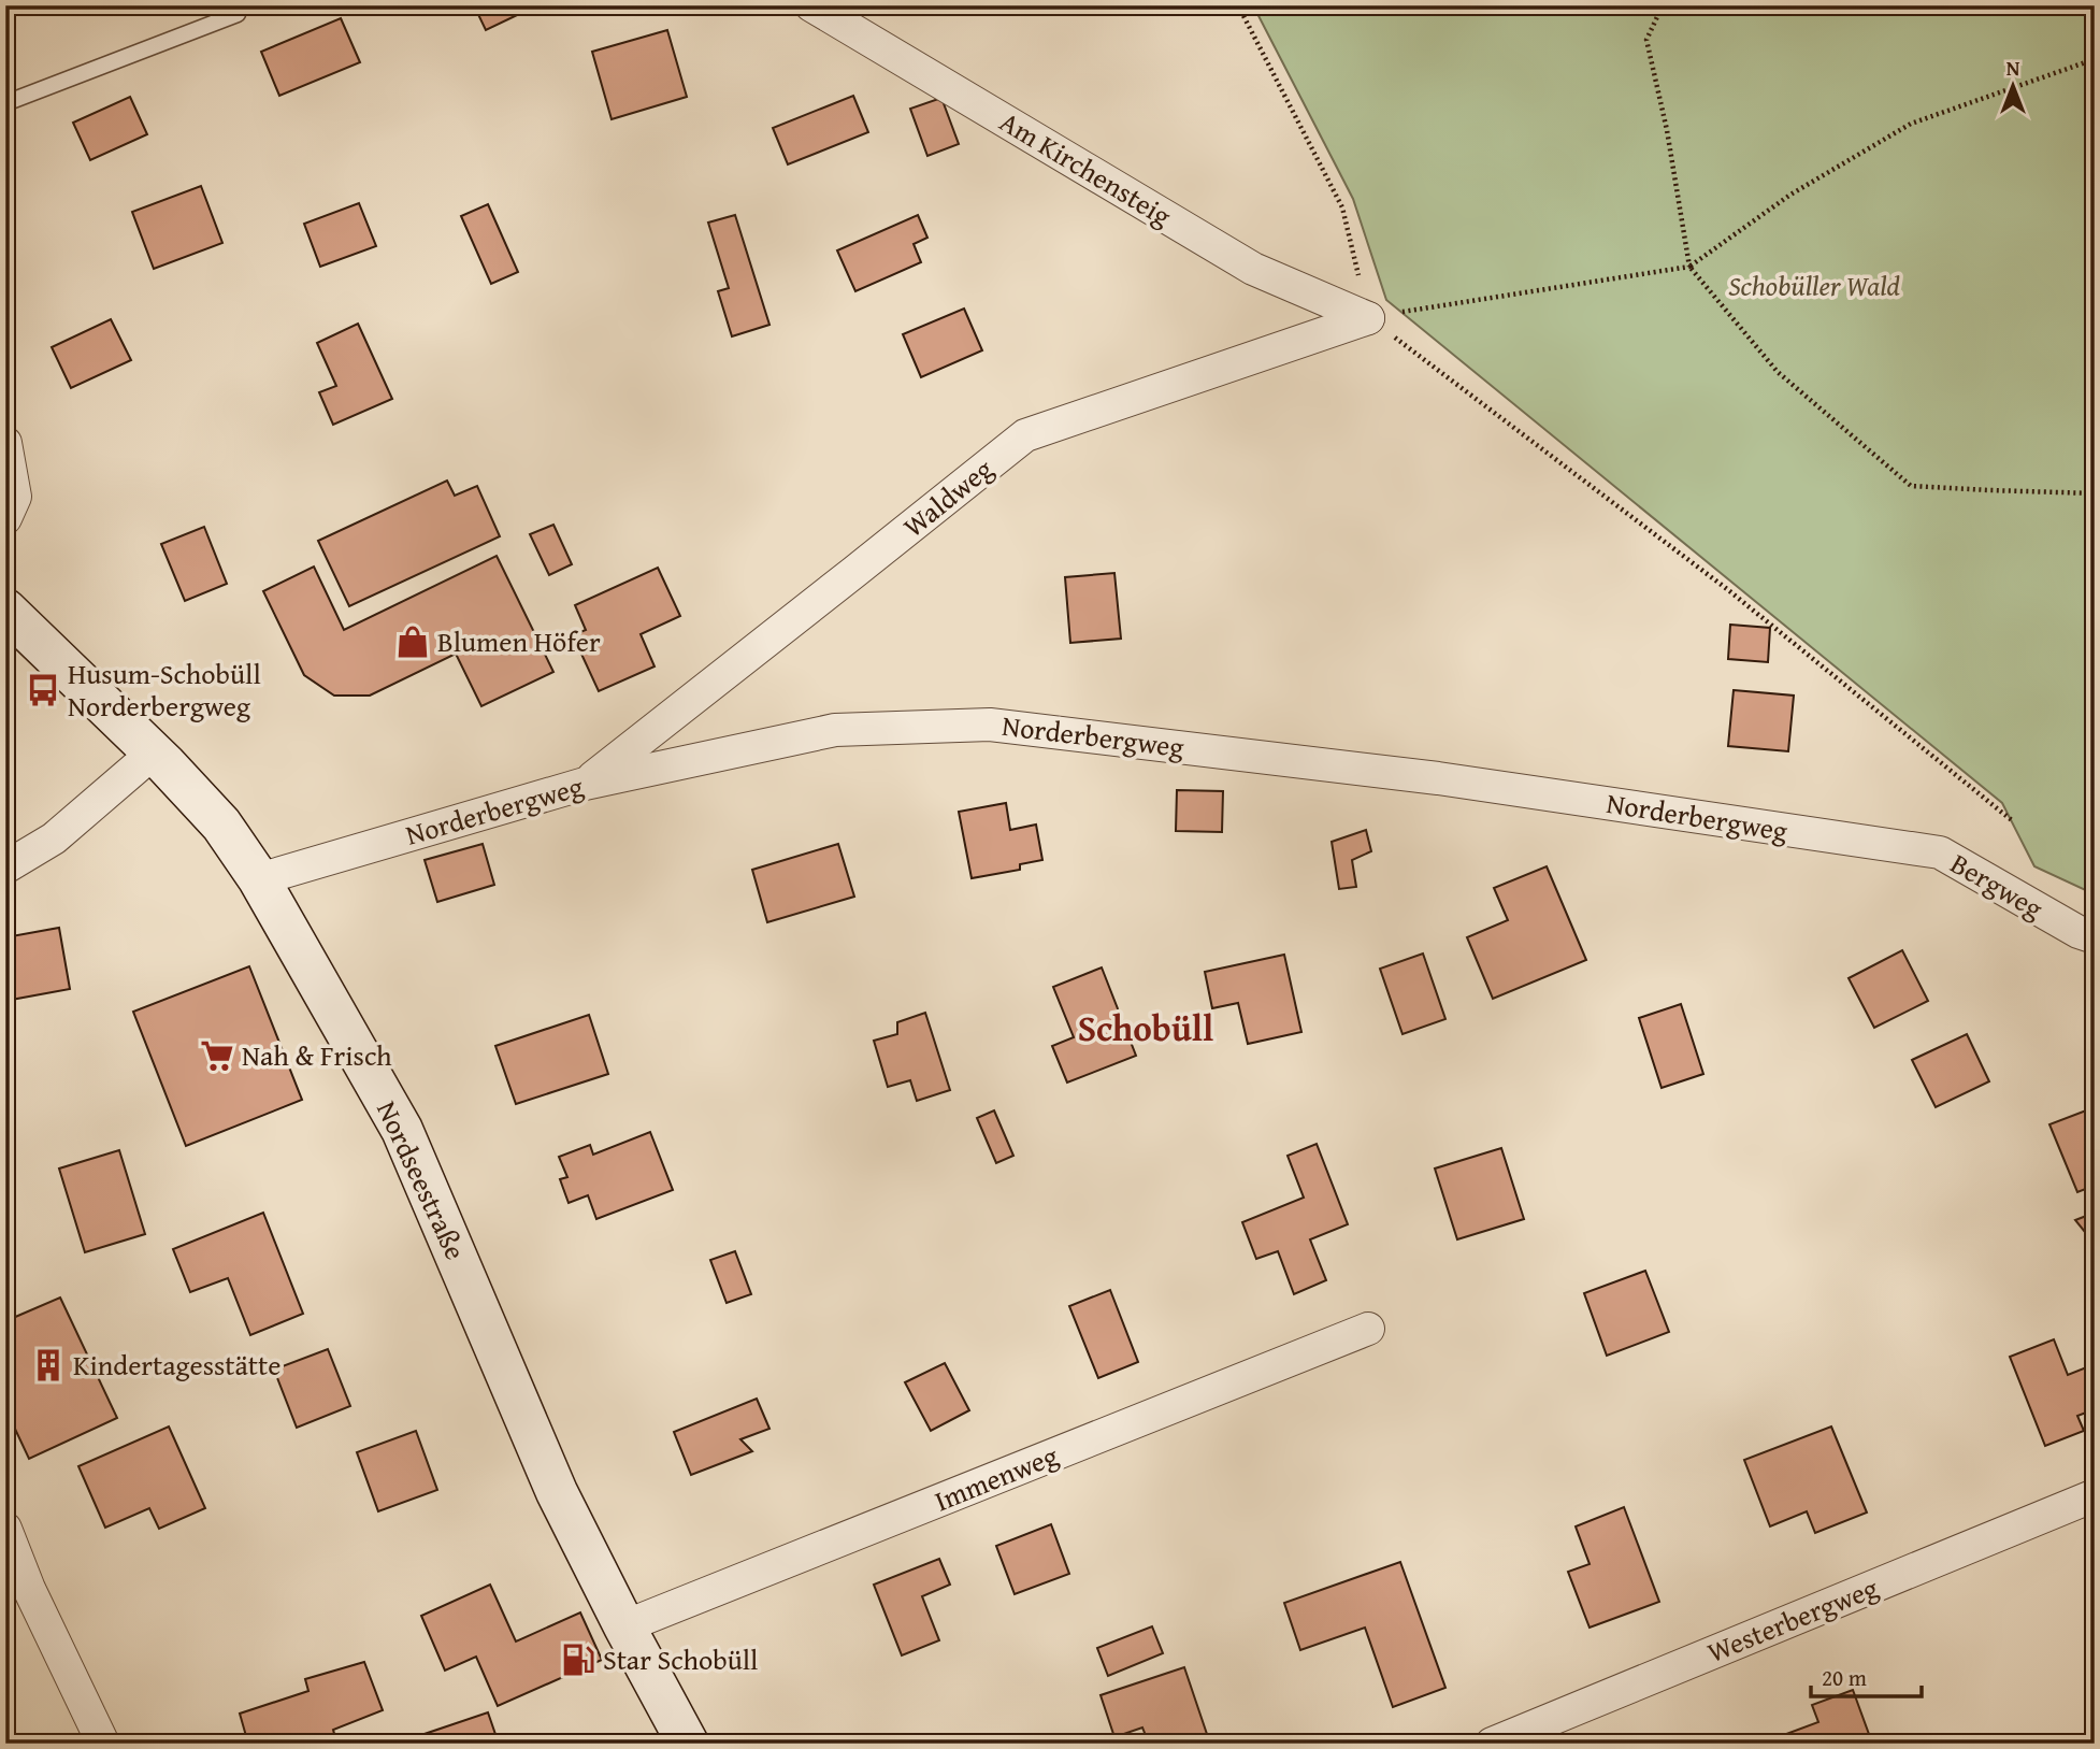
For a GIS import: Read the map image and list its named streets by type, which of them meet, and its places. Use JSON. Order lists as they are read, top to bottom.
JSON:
{
  "streets": {
    "main road": ["Nordseestraße"],
    "street": [
      "Am Kirchensteig",
      "Waldweg",
      "Norderbergweg",
      "Bergweg",
      "Immenweg",
      "Westerbergweg"
    ]
  },
  "crossings": [
    ["Am Kirchensteig", "Waldweg"],
    ["Waldweg", "Norderbergweg"],
    ["Norderbergweg", "Bergweg"],
    ["Norderbergweg", "Nordseestraße"],
    ["Nordseestraße", "Immenweg"]
  ],
  "districts": ["Schobüll"],
  "parks": ["Schobüller Wald"],
  "places": {
    "shop": ["Blumen Höfer"],
    "bus stop": ["Husum-Schobüll Norderbergweg"],
    "supermarket": ["Nah & Frisch"],
    "building": ["Kindertagesstätte"],
    "fuel station": ["Star Schobüll"]
  },
  "scale_bar": "20 m",
  "north": "top"
}
